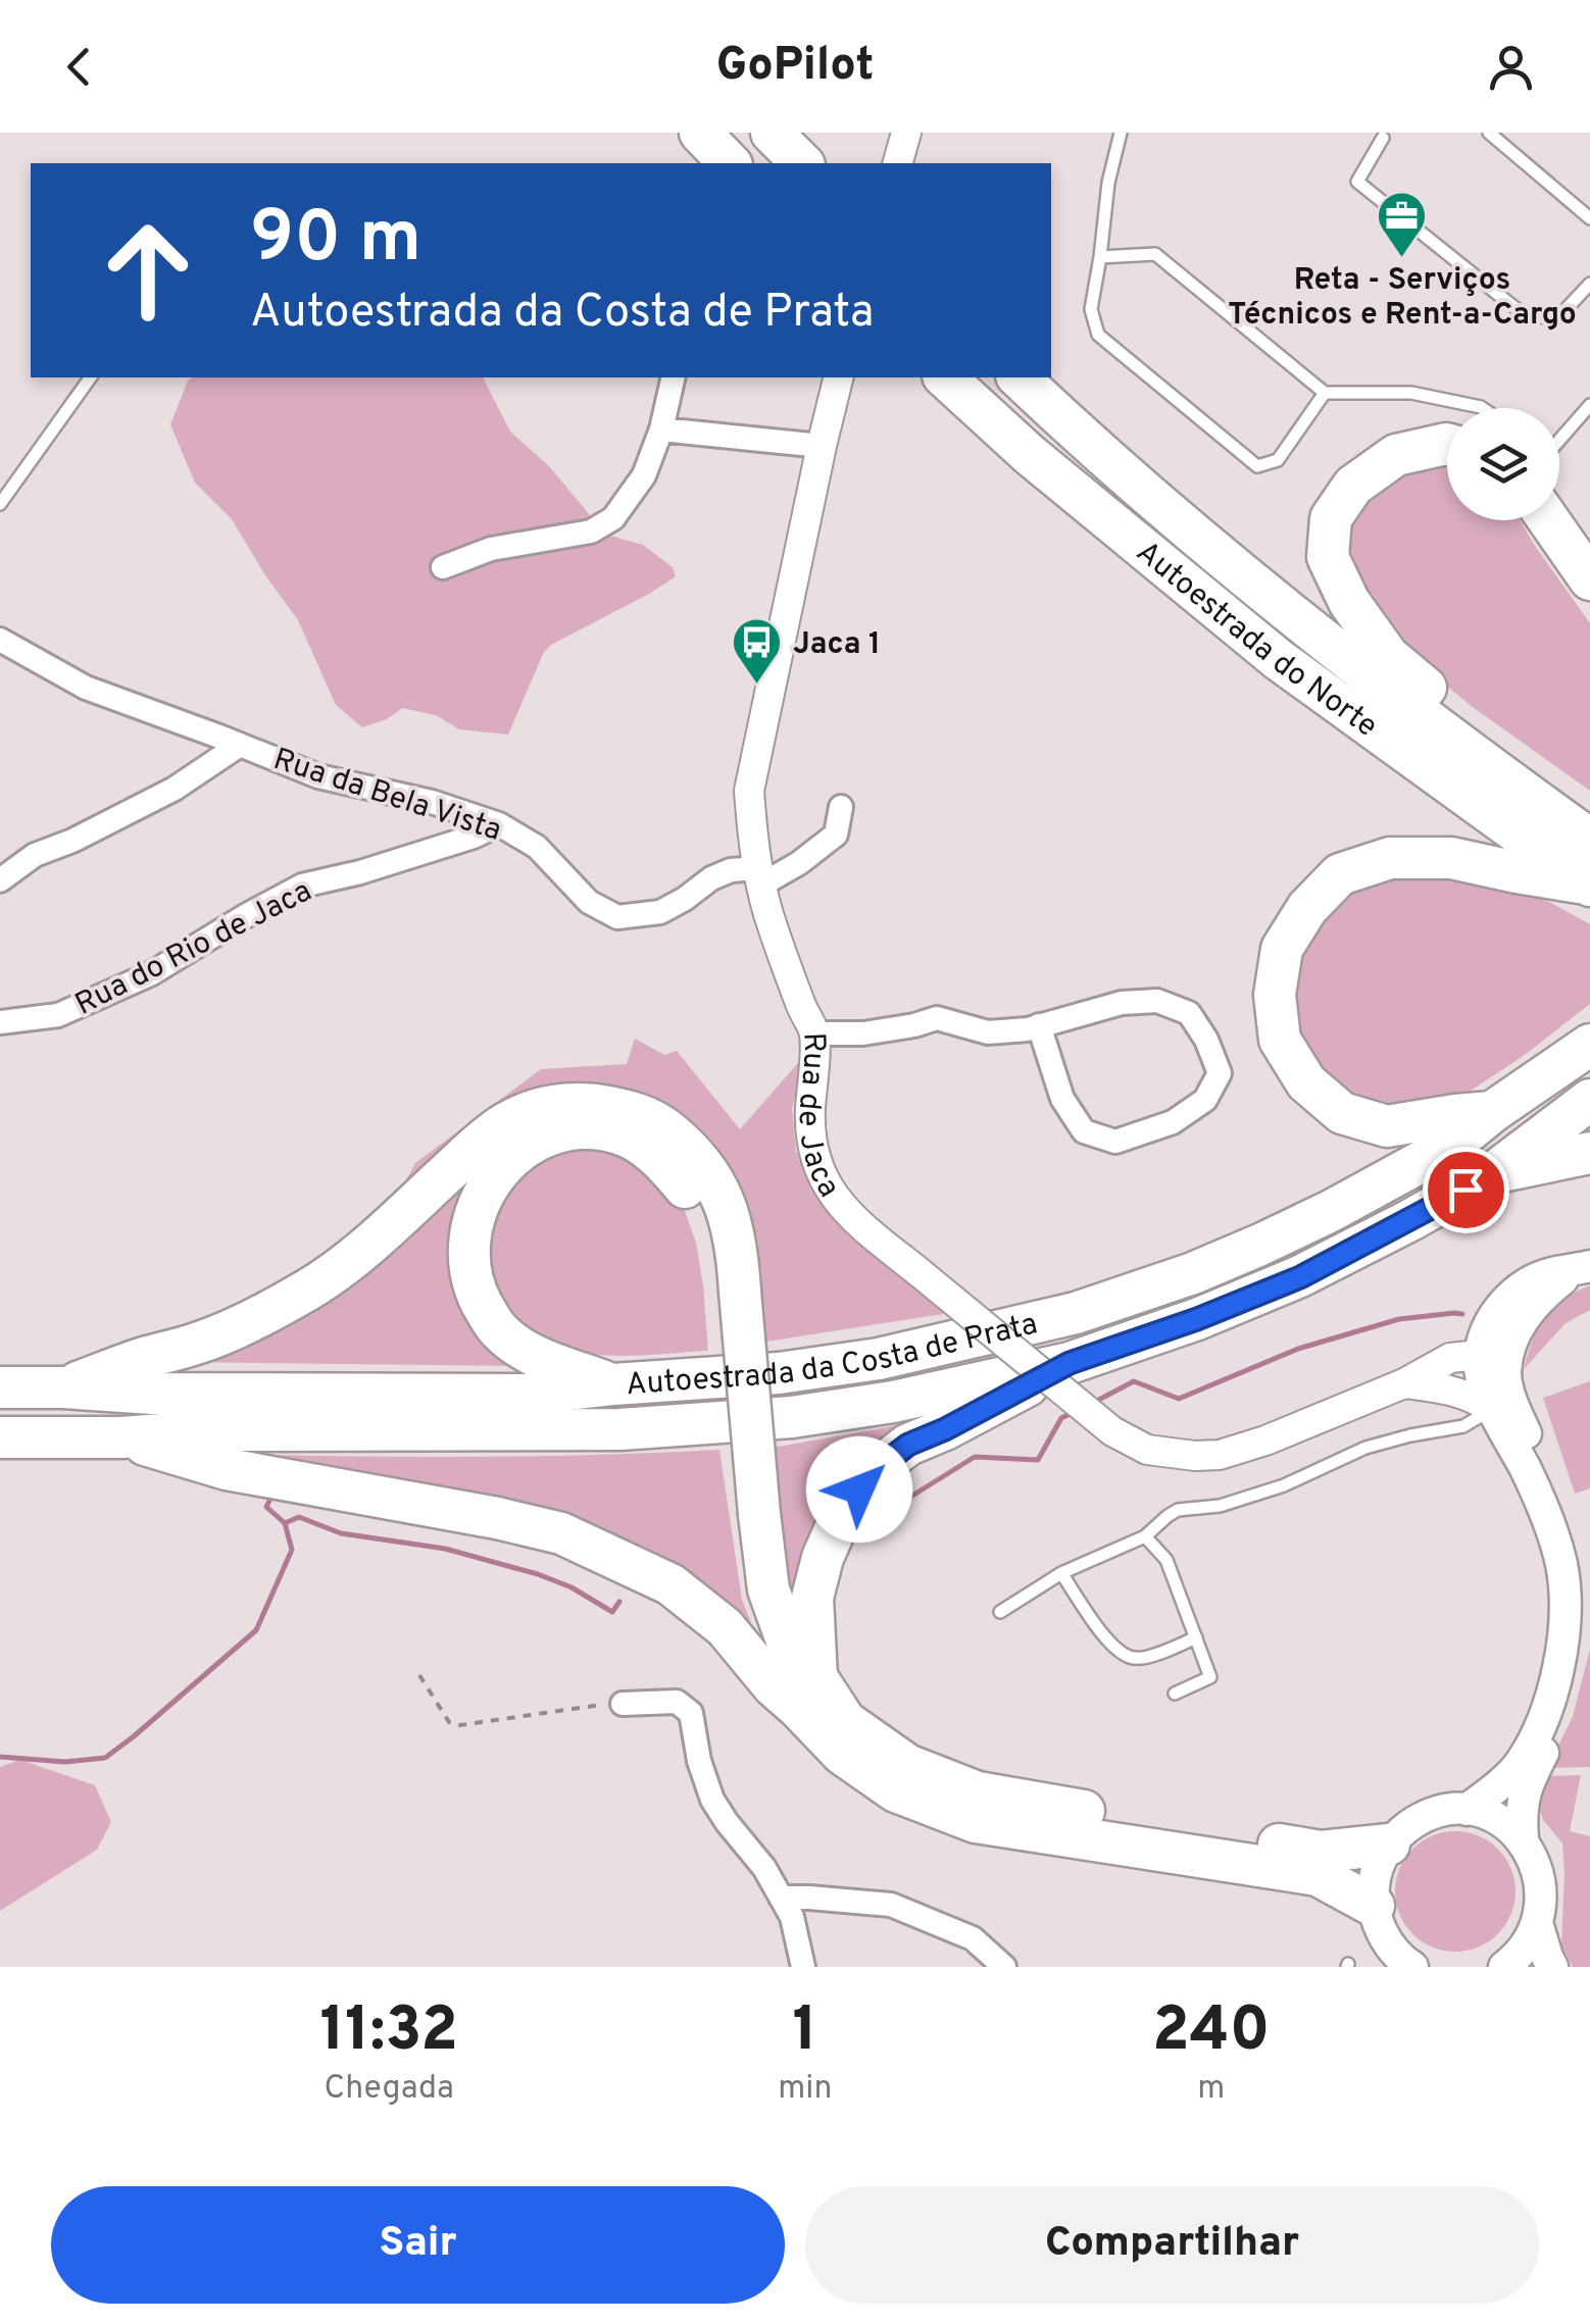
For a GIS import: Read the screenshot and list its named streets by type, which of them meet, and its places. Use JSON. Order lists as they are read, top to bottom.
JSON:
{
  "streets": {
    "highway": ["Autoestrada do Norte", "Autoestrada da Costa de Prata"],
    "street": ["Rua da Bela Vista", "Rua do Rio de Jaca", "Rua de Jaca"]
  },
  "crossings": [
    ["Rua da Bela Vista", "Rua do Rio de Jaca"],
    ["Rua da Bela Vista", "Rua de Jaca"]
  ],
  "places": {
    "office": ["Reta - Serviços Técnicos e Rent-a-Cargo"],
    "bus stop": ["Jaca 1"]
  },
  "page": {
    "header": "GoPilot",
    "turn": ["90 m", "Autoestrada da Costa de Prata"],
    "eta": [
      "11:32",
      "Chegada",
      "1",
      "min",
      "240",
      "m"
    ],
    "buttons": ["Sair", "Compartilhar"]
  }
}
